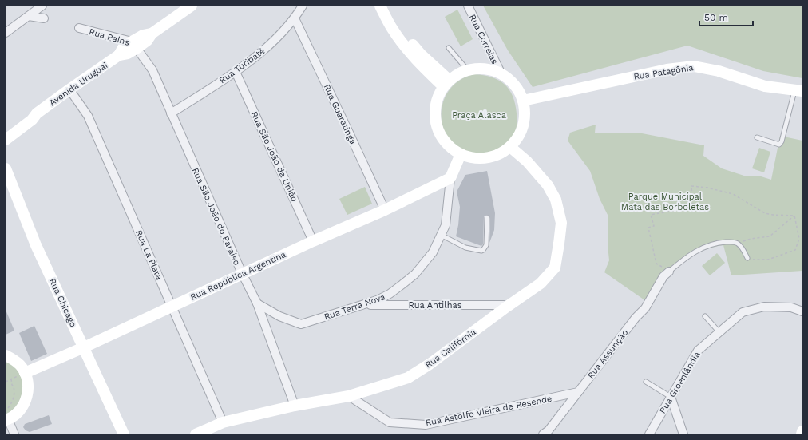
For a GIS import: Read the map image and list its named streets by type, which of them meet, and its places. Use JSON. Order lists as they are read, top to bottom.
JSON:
{
  "streets": {
    "street": [
      "Rua Pains",
      "Rua Correias",
      "Rua Turibaté",
      "Rua Patagônia",
      "Avenida Uruguai",
      "Rua Guaratinga",
      "Rua São João da União",
      "Rua São João do Paraíso",
      "Rua La Plata",
      "Rua República Argentina",
      "Rua Chicago",
      "Rua Antilhas",
      "Rua Terra Nova",
      "Rua Califórnia",
      "Rua Assunção",
      "Rua Groenlândia",
      "Rua Astolfo Vieira de Resende"
    ]
  },
  "crossings": [
    ["Rua Pains", "Avenida Uruguai"],
    ["Rua Pains", "Rua São João do Paraíso"],
    ["Rua Correias", "Rua Patagônia"],
    ["Rua Correias", "Rua Terra Nova"],
    ["Rua Correias", "Rua Califórnia"],
    ["Rua Turibaté", "Rua Guaratinga"],
    ["Rua Turibaté", "Rua São João da União"],
    ["Rua Turibaté", "Rua São João do Paraíso"],
    ["Rua Patagônia", "Rua Terra Nova"],
    ["Rua Patagônia", "Rua Califórnia"],
    ["Avenida Uruguai", "Rua São João do Paraíso"],
    ["Avenida Uruguai", "Rua La Plata"],
    ["Rua Guaratinga", "Rua República Argentina"],
    ["Rua São João da União", "Rua República Argentina"],
    ["Rua São João do Paraíso", "Rua República Argentina"],
    ["Rua São João do Paraíso", "Rua Terra Nova"],
    ["Rua São João do Paraíso", "Rua Califórnia"],
    ["Rua La Plata", "Rua República Argentina"],
    ["Rua La Plata", "Rua Califórnia"],
    ["Rua República Argentina", "Rua Chicago"],
    ["Rua República Argentina", "Rua Terra Nova"],
    ["Rua Antilhas", "Rua Terra Nova"],
    ["Rua Antilhas", "Rua Califórnia"],
    ["Rua Terra Nova", "Rua Califórnia"],
    ["Rua Califórnia", "Rua Astolfo Vieira de Resende"],
    ["Rua Assunção", "Rua Astolfo Vieira de Resende"]
  ],
  "parks": ["Praça Alasca", "Parque Municipal Mata das Borboletas"],
  "scale_bar": "50 m"
}
